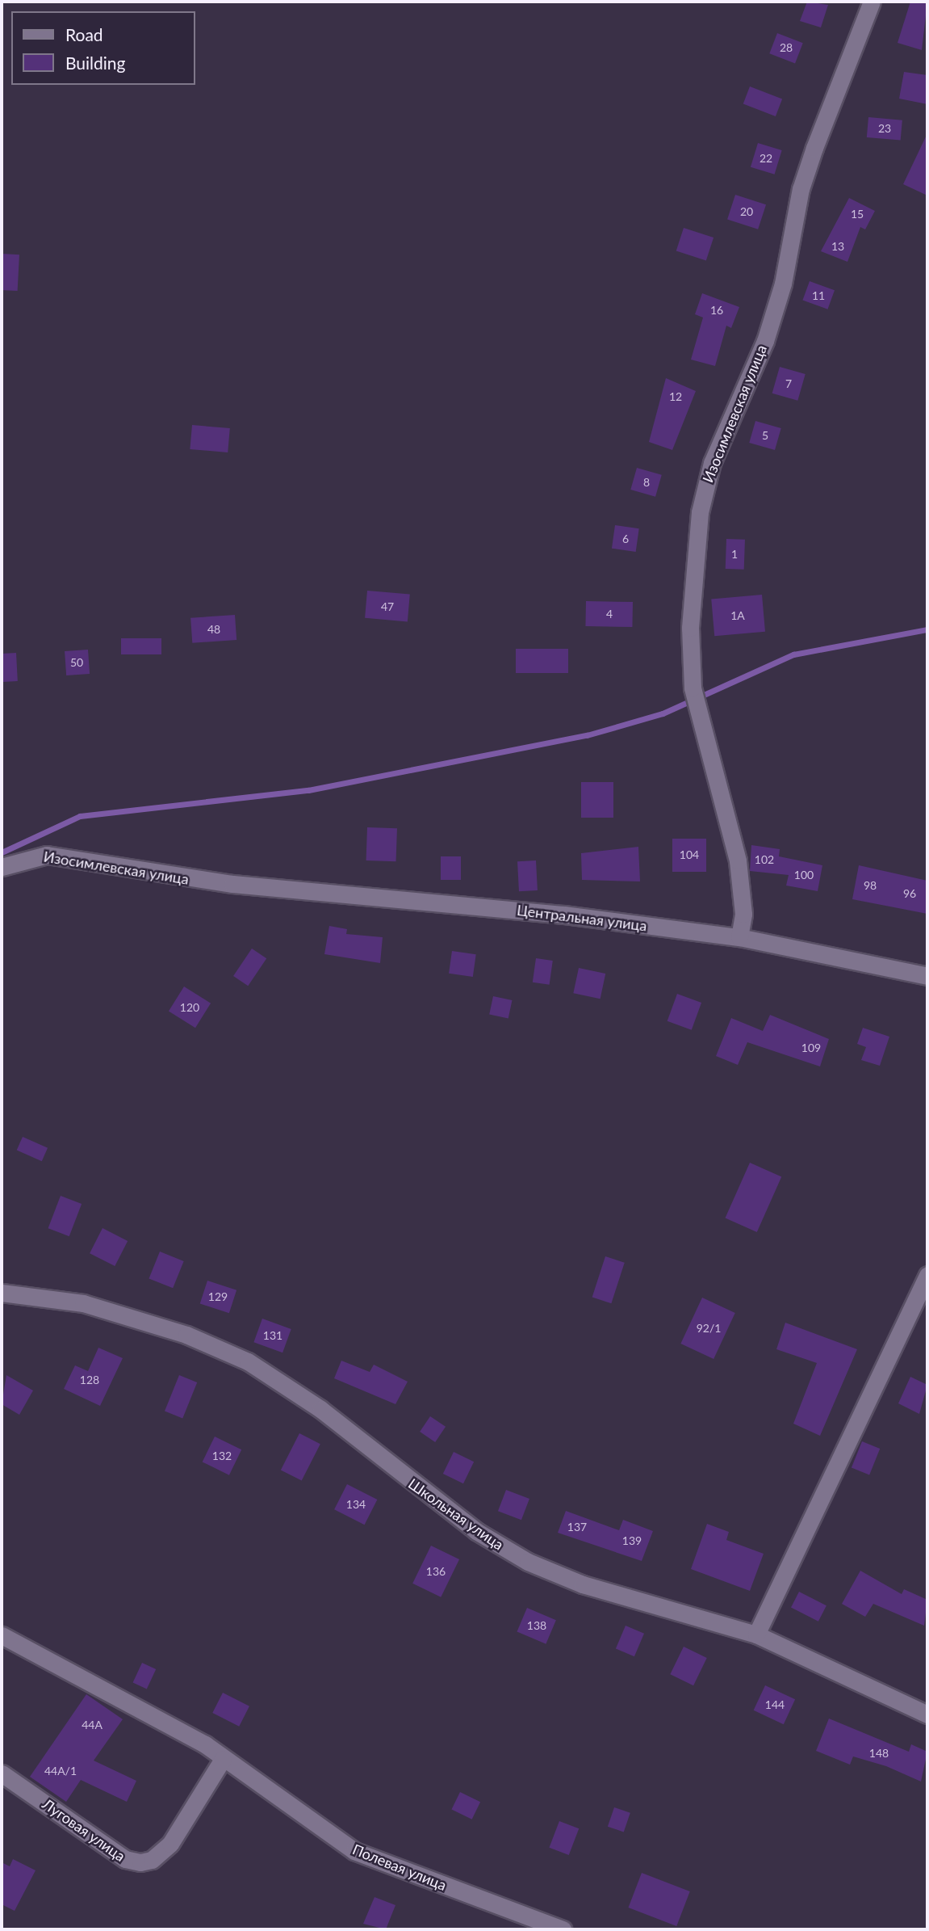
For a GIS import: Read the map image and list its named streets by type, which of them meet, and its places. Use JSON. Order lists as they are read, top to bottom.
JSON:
{
  "streets": {
    "street": [
      "Изосимлевская улица",
      "Центральная улица",
      "Школьная улица",
      "Луговая улица",
      "Полевая улица"
    ]
  },
  "crossings": [
    ["Изосимлевская улица", "Центральная улица"],
    ["Луговая улица", "Полевая улица"]
  ],
  "house_numbers": [
    "28",
    "23",
    "22",
    "20",
    "15",
    "13",
    "11",
    "16",
    "7",
    "12",
    "5",
    "8",
    "6",
    "1",
    "47",
    "4",
    "1А",
    "48",
    "50",
    "104",
    "102",
    "100",
    "98",
    "96",
    "120",
    "109",
    "129",
    "92/1",
    "131",
    "128",
    "132",
    "134",
    "137",
    "139",
    "136",
    "138",
    "144",
    "44А",
    "148",
    "44А/1"
  ],
  "legend": ["Road", "Building"]
}
